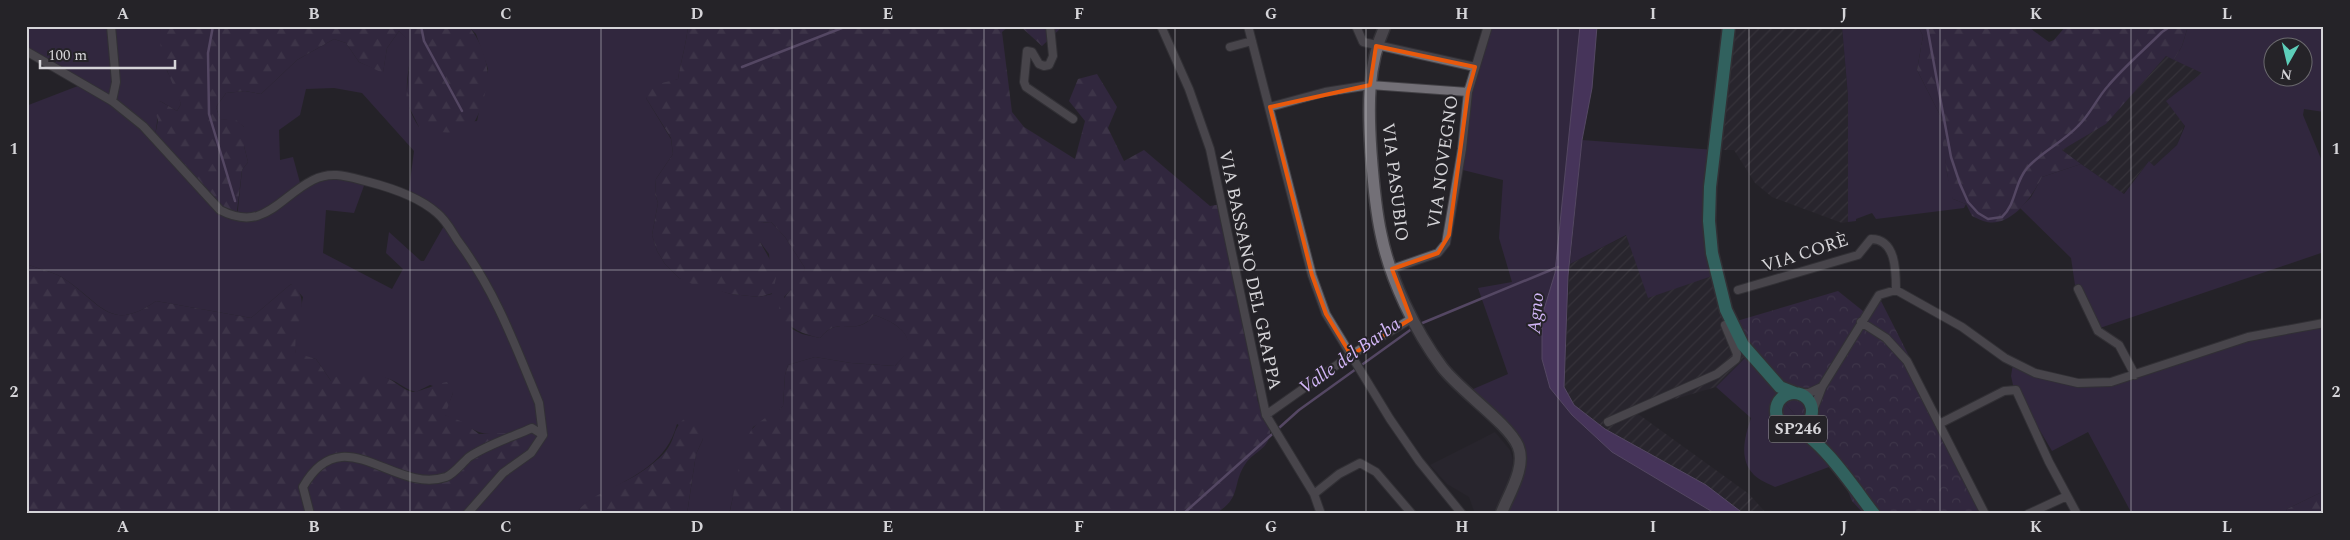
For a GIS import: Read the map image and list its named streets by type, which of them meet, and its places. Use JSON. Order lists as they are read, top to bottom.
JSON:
{
  "streets": {
    "main road": ["VIA PASUBIO", "SP246"],
    "street": ["VIA NOVEGNO", "VIA CORÈ", "VIA BASSANO DEL GRAPPA"]
  },
  "crossings": [
    ["VIA NOVEGNO", "VIA PASUBIO"],
    ["VIA PASUBIO", "VIA BASSANO DEL GRAPPA"]
  ],
  "water": ["Agno", "Valle del Barba"],
  "scale_bar": "100 m",
  "north": "bottom",
  "grid": {
    "columns": [
      "A",
      "B",
      "C",
      "D",
      "E",
      "F",
      "G",
      "H",
      "I",
      "J",
      "K",
      "L"
    ],
    "rows": ["1", "2"]
  }
}
